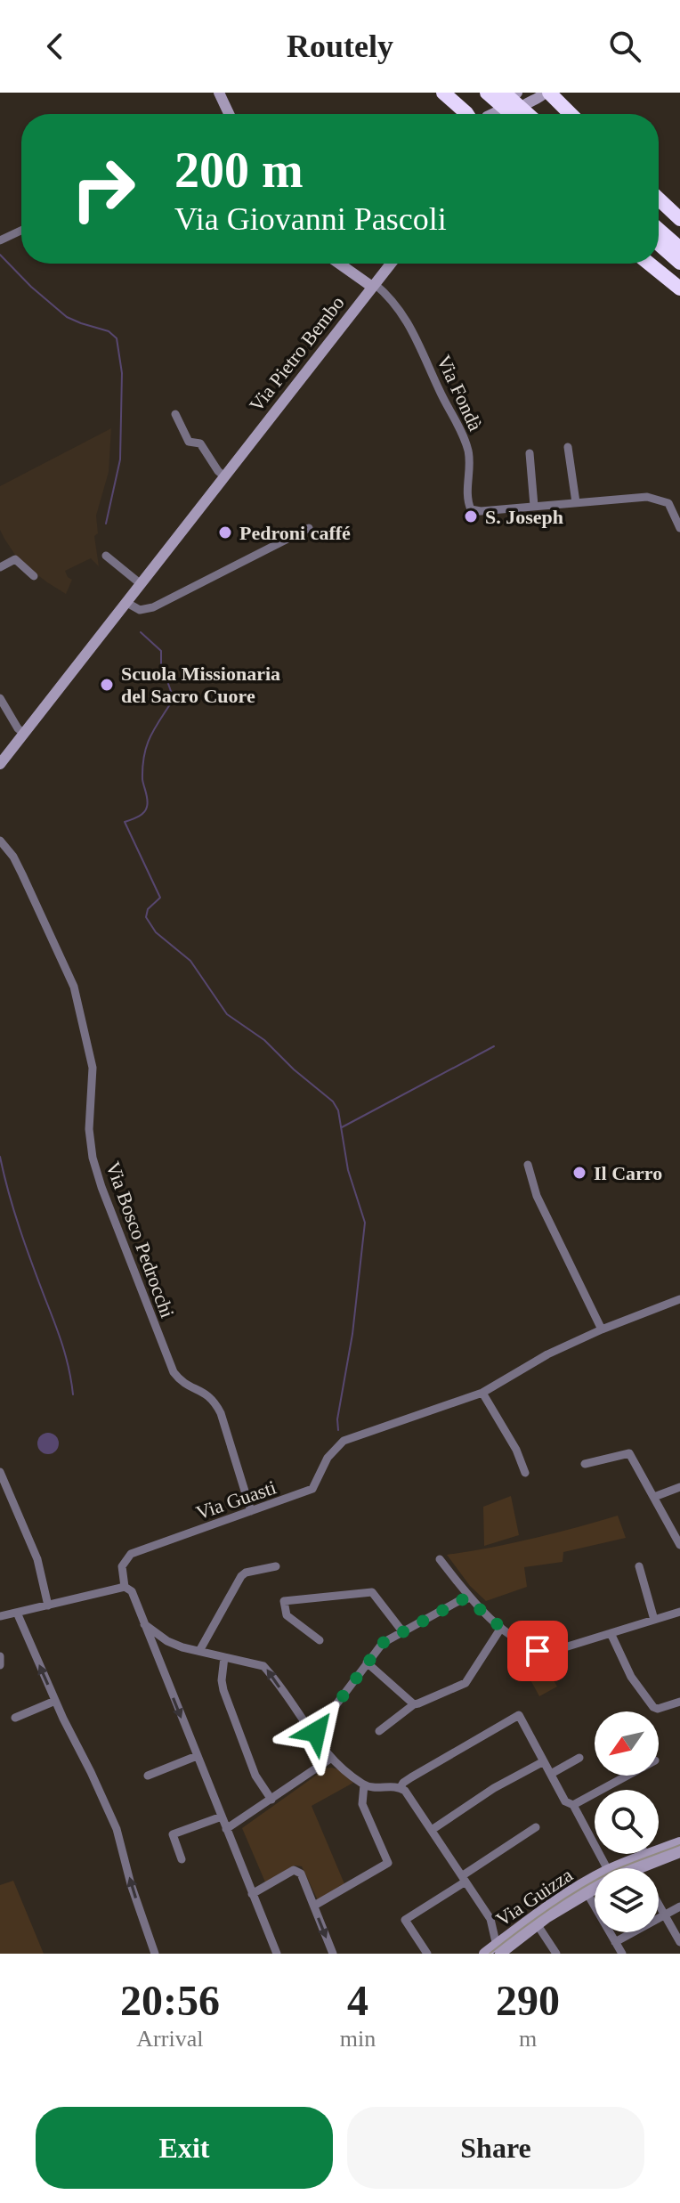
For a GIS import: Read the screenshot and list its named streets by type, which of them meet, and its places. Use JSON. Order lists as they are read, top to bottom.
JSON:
{
  "streets": {
    "main road": ["Via Pietro Bembo", "Via Guizza"],
    "street": ["Via Fondà", "Via Bosco Pedrocchi", "Via Guasti"]
  },
  "crossings": [
    ["Via Pietro Bembo", "Via Fondà"],
    ["Via Bosco Pedrocchi", "Via Guasti"]
  ],
  "places": [
    "S. Joseph",
    "Pedroni caffé",
    "Scuola Missionaria del Sacro Cuore",
    "Il Carro"
  ],
  "north": "bottom left",
  "page": {
    "header": "Routely",
    "turn": ["200 m", "Via Giovanni Pascoli"],
    "eta": [
      "20:56",
      "Arrival",
      "4",
      "min",
      "290",
      "m"
    ],
    "buttons": ["Exit", "Share"]
  }
}
